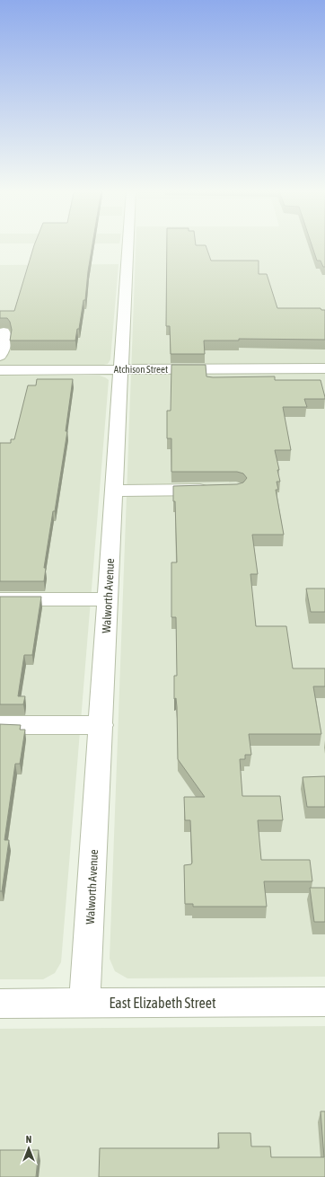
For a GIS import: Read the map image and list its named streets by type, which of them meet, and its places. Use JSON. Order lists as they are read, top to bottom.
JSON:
{
  "streets": {
    "street": ["Atchison Street", "Walworth Avenue", "East Elizabeth Street"]
  },
  "crossings": [
    ["Atchison Street", "Walworth Avenue"],
    ["Walworth Avenue", "East Elizabeth Street"]
  ],
  "north": "top"
}
